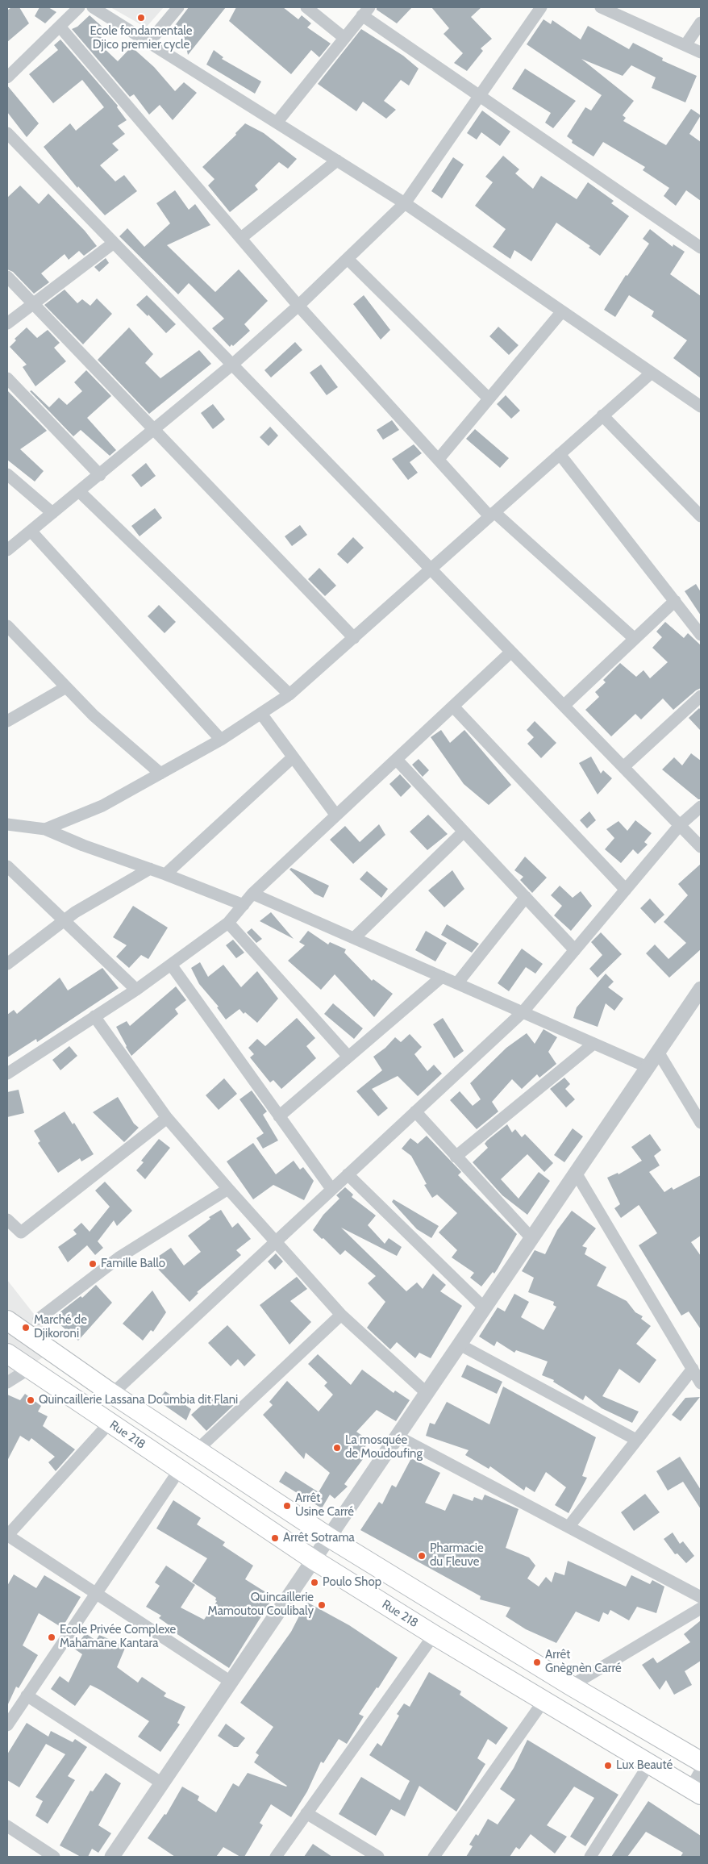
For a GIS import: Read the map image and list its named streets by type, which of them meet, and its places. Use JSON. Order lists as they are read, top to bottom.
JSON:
{
  "streets": {
    "highway": ["Rue 218"]
  },
  "places": [
    "Ecole fondamentale Djico premier cycle",
    "Famille Ballo",
    "Marché de Djikoroni",
    "Quincaillerie Lassana Doumbia dit Flani",
    "La mosquée de Moudoufing",
    "Arrêt Usine Carré",
    "Arrêt Sotrama",
    "Pharmacie du Fleuve",
    "Poulo Shop",
    "Quincaillerie Mamoutou Coulibaly",
    "Ecole Privée Complexe Mahamane Kantara",
    "Arrêt Gnègnèn Carré",
    "Lux Beauté"
  ]
}
